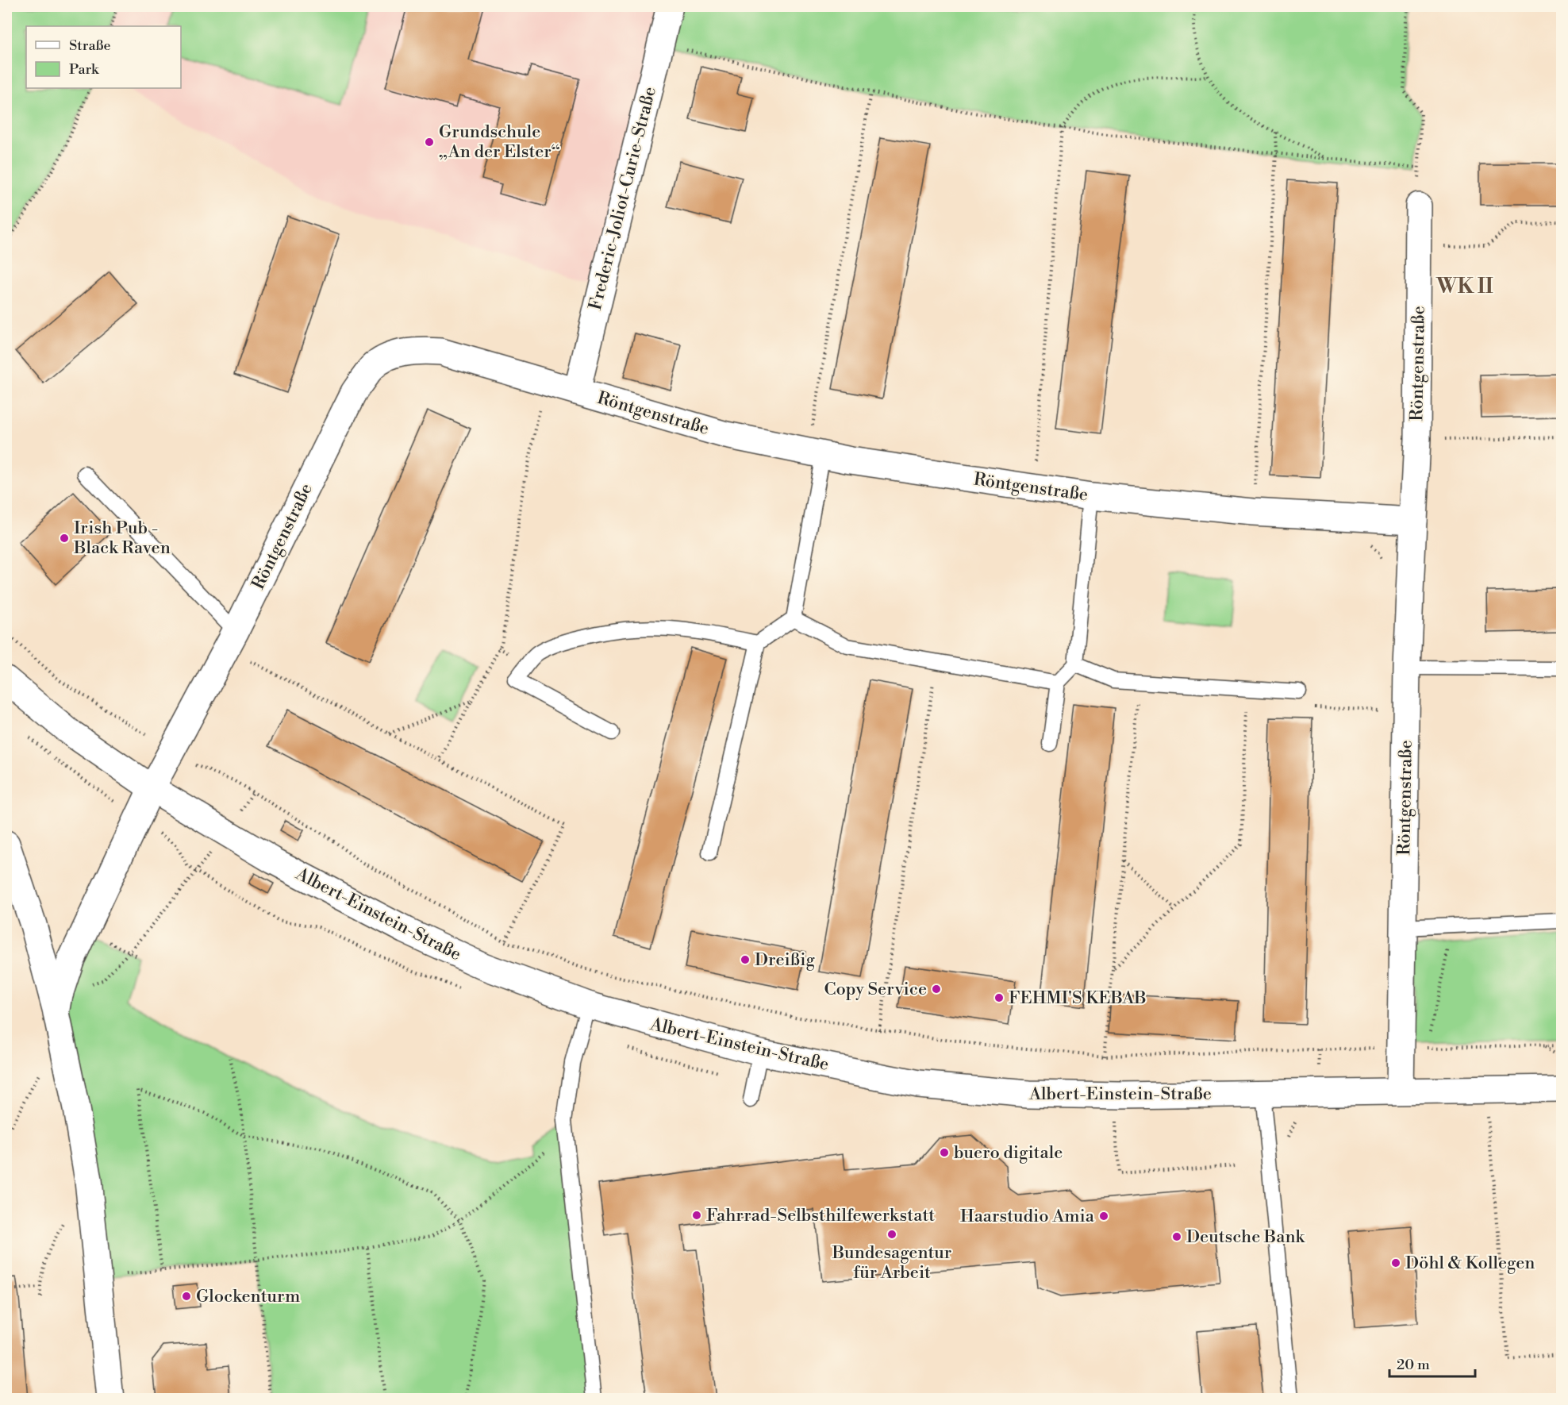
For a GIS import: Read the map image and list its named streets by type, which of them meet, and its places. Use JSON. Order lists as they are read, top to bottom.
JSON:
{
  "streets": {
    "street": ["Frederic-Joliot-Curie-Straße", "Röntgenstraße", "Albert-Einstein-Straße"]
  },
  "crossings": [
    ["Frederic-Joliot-Curie-Straße", "Röntgenstraße"],
    ["Röntgenstraße", "Albert-Einstein-Straße"]
  ],
  "districts": ["WK II"],
  "places": [
    "Grundschule „An der Elster“",
    "Irish Pub - Black Raven",
    "Dreißig",
    "Copy Service",
    "FEHMI'S KEBAB",
    "buero digitale",
    "Fahrrad-Selbsthilfewerkstatt",
    "Haarstudio Amia",
    "Bundesagentur für Arbeit",
    "Deutsche Bank",
    "Döhl & Kollegen",
    "Glockenturm"
  ],
  "legend": ["Straße", "Park"],
  "scale_bar": "20 m"
}
